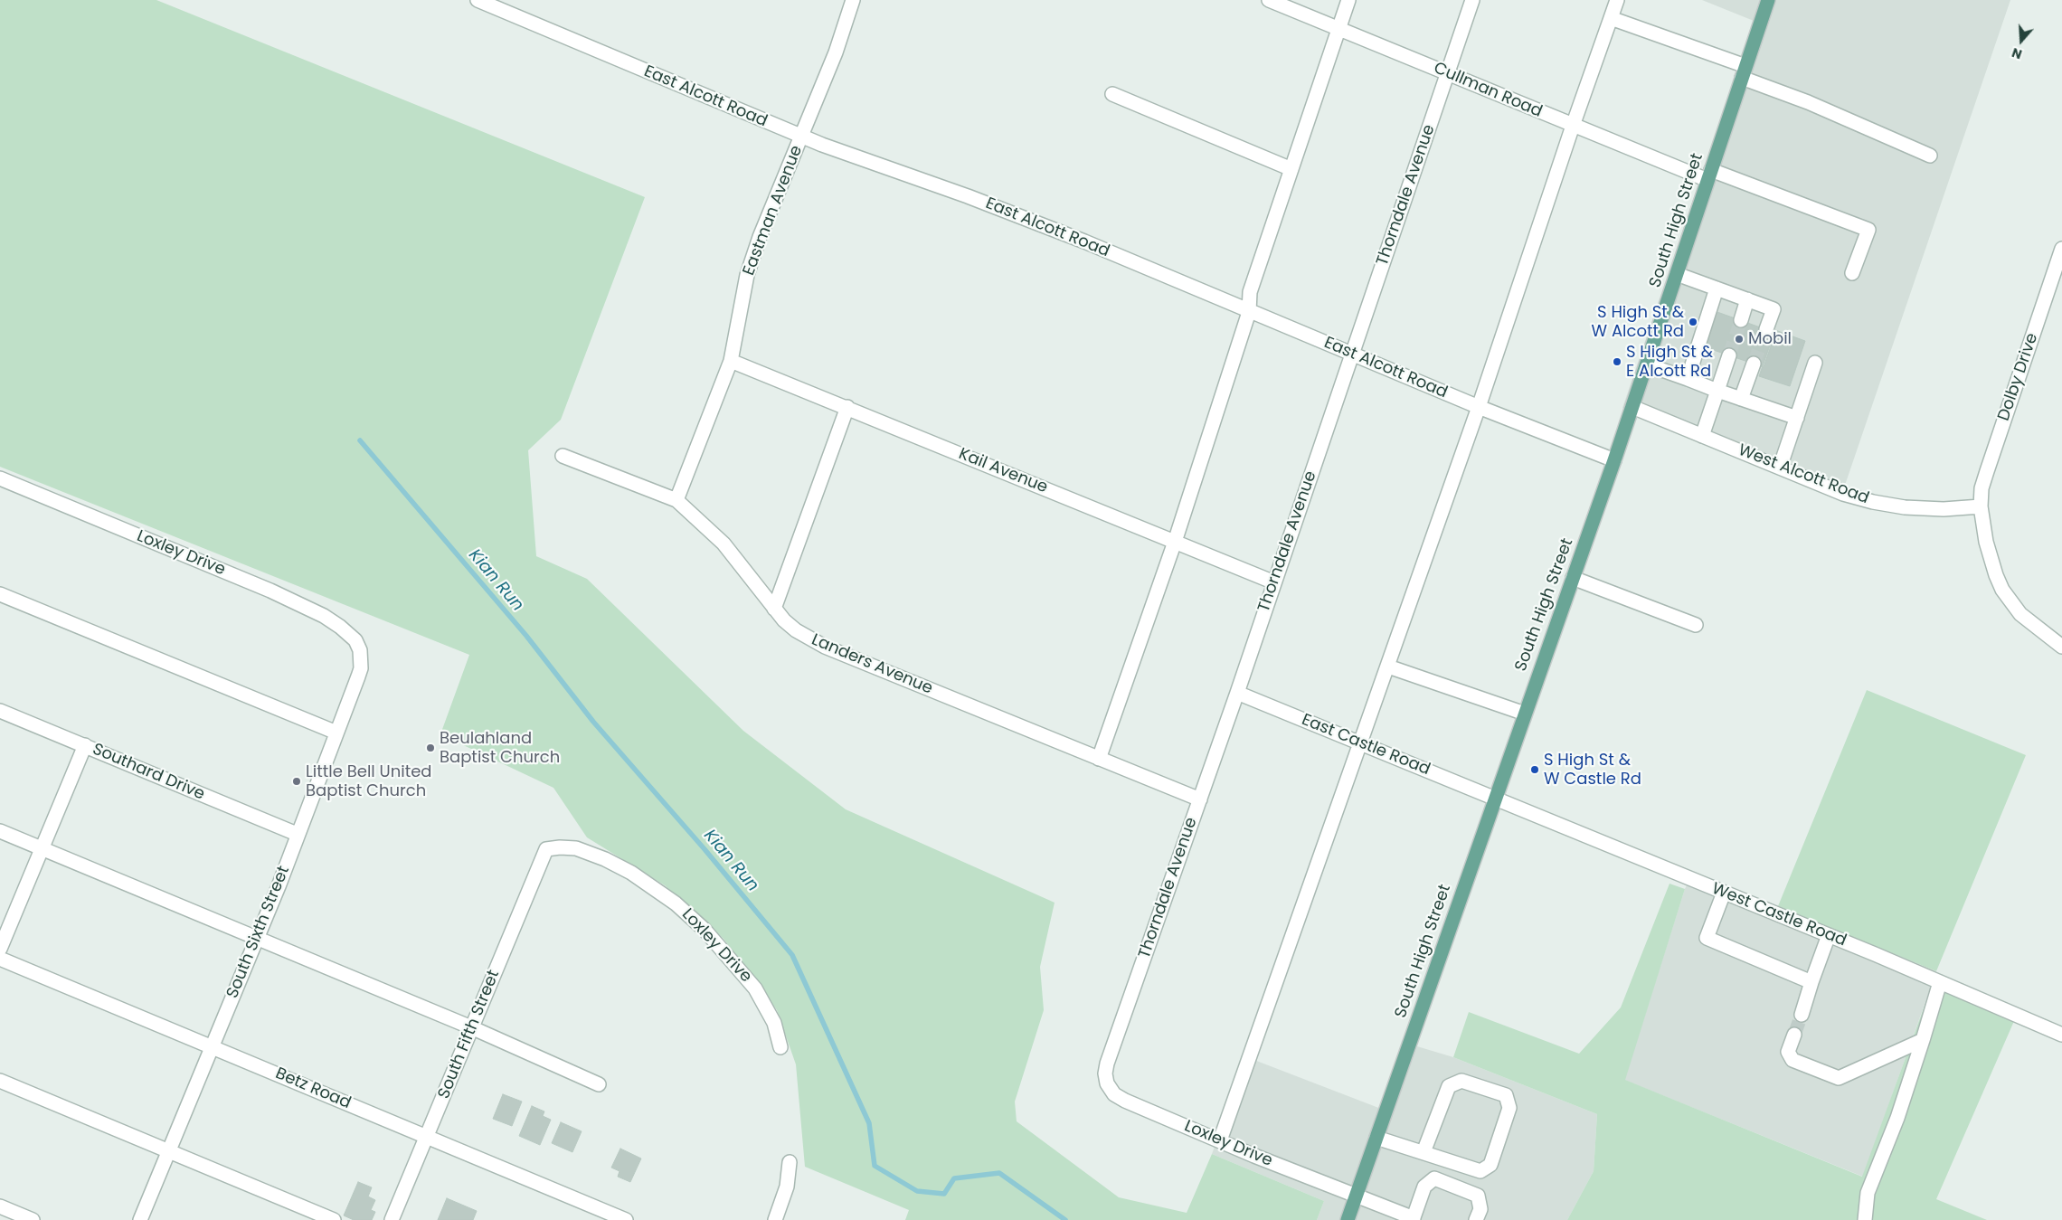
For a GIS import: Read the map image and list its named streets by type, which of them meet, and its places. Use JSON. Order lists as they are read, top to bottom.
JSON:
{
  "streets": {
    "main road": ["South High Street"],
    "street": [
      "Cullman Road",
      "East Alcott Road",
      "Thorndale Avenue",
      "Eastman Avenue",
      "Dolby Drive",
      "Kail Avenue",
      "West Alcott Road",
      "Loxley Drive",
      "Landers Avenue",
      "East Castle Road",
      "Southard Drive",
      "West Castle Road",
      "South Sixth Street",
      "South Fifth Street",
      "Betz Road"
    ]
  },
  "crossings": [
    ["Cullman Road", "Thorndale Avenue"],
    ["Cullman Road", "South High Street"],
    ["East Alcott Road", "Thorndale Avenue"],
    ["East Alcott Road", "Eastman Avenue"],
    ["East Alcott Road", "South High Street"],
    ["Thorndale Avenue", "Kail Avenue"],
    ["Thorndale Avenue", "Loxley Drive"],
    ["Thorndale Avenue", "Landers Avenue"],
    ["Thorndale Avenue", "East Castle Road"],
    ["Eastman Avenue", "Kail Avenue"],
    ["Eastman Avenue", "Landers Avenue"],
    ["South High Street", "West Alcott Road"],
    ["South High Street", "Loxley Drive"],
    ["South High Street", "East Castle Road"],
    ["South High Street", "West Castle Road"],
    ["Dolby Drive", "West Alcott Road"],
    ["Loxley Drive", "South Sixth Street"],
    ["Loxley Drive", "South Fifth Street"],
    ["East Castle Road", "West Castle Road"],
    ["Southard Drive", "South Sixth Street"],
    ["South Sixth Street", "Betz Road"],
    ["South Fifth Street", "Betz Road"]
  ],
  "water": ["Kian Run"],
  "places": [
    "S High St & W Alcott Rd",
    "Mobil",
    "S High St & E Alcott Rd",
    "Beulahland Baptist Church",
    "S High St & W Castle Rd",
    "Little Bell United Baptist Church"
  ],
  "north": "bottom"
}
